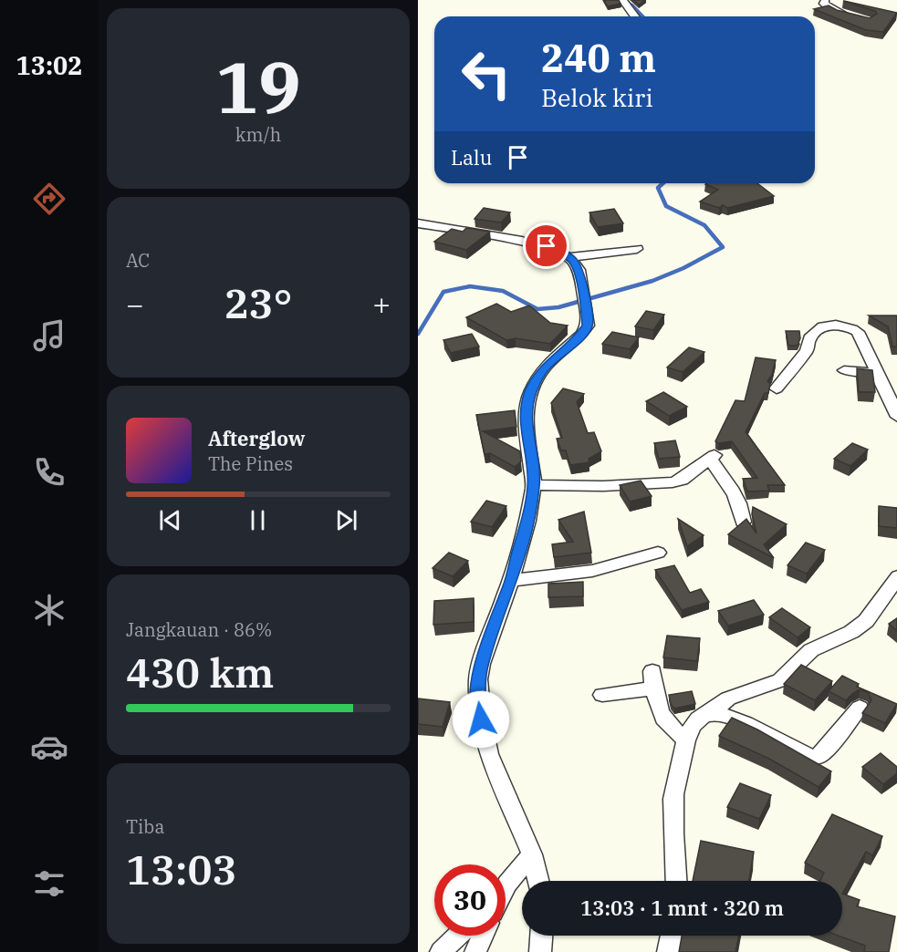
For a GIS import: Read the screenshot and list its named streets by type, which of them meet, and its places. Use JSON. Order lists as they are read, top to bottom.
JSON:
{
  "page": {
    "tabs": "13:02",
    "tile": [
      ["19", "km/h"],
      "AC",
      ["Jangkauan · 86%", "430 km"],
      ["Tiba", "13:03"]
    ],
    "turn": ["240 m", "Belok kiri"],
    "then": "Lalu",
    "heat": ["−", "23°", "+"],
    "song": ["Afterglow", "The Pines"],
    "limit": "30",
    "trip": "13:03 · 1 mnt · 320 m"
  }
}
